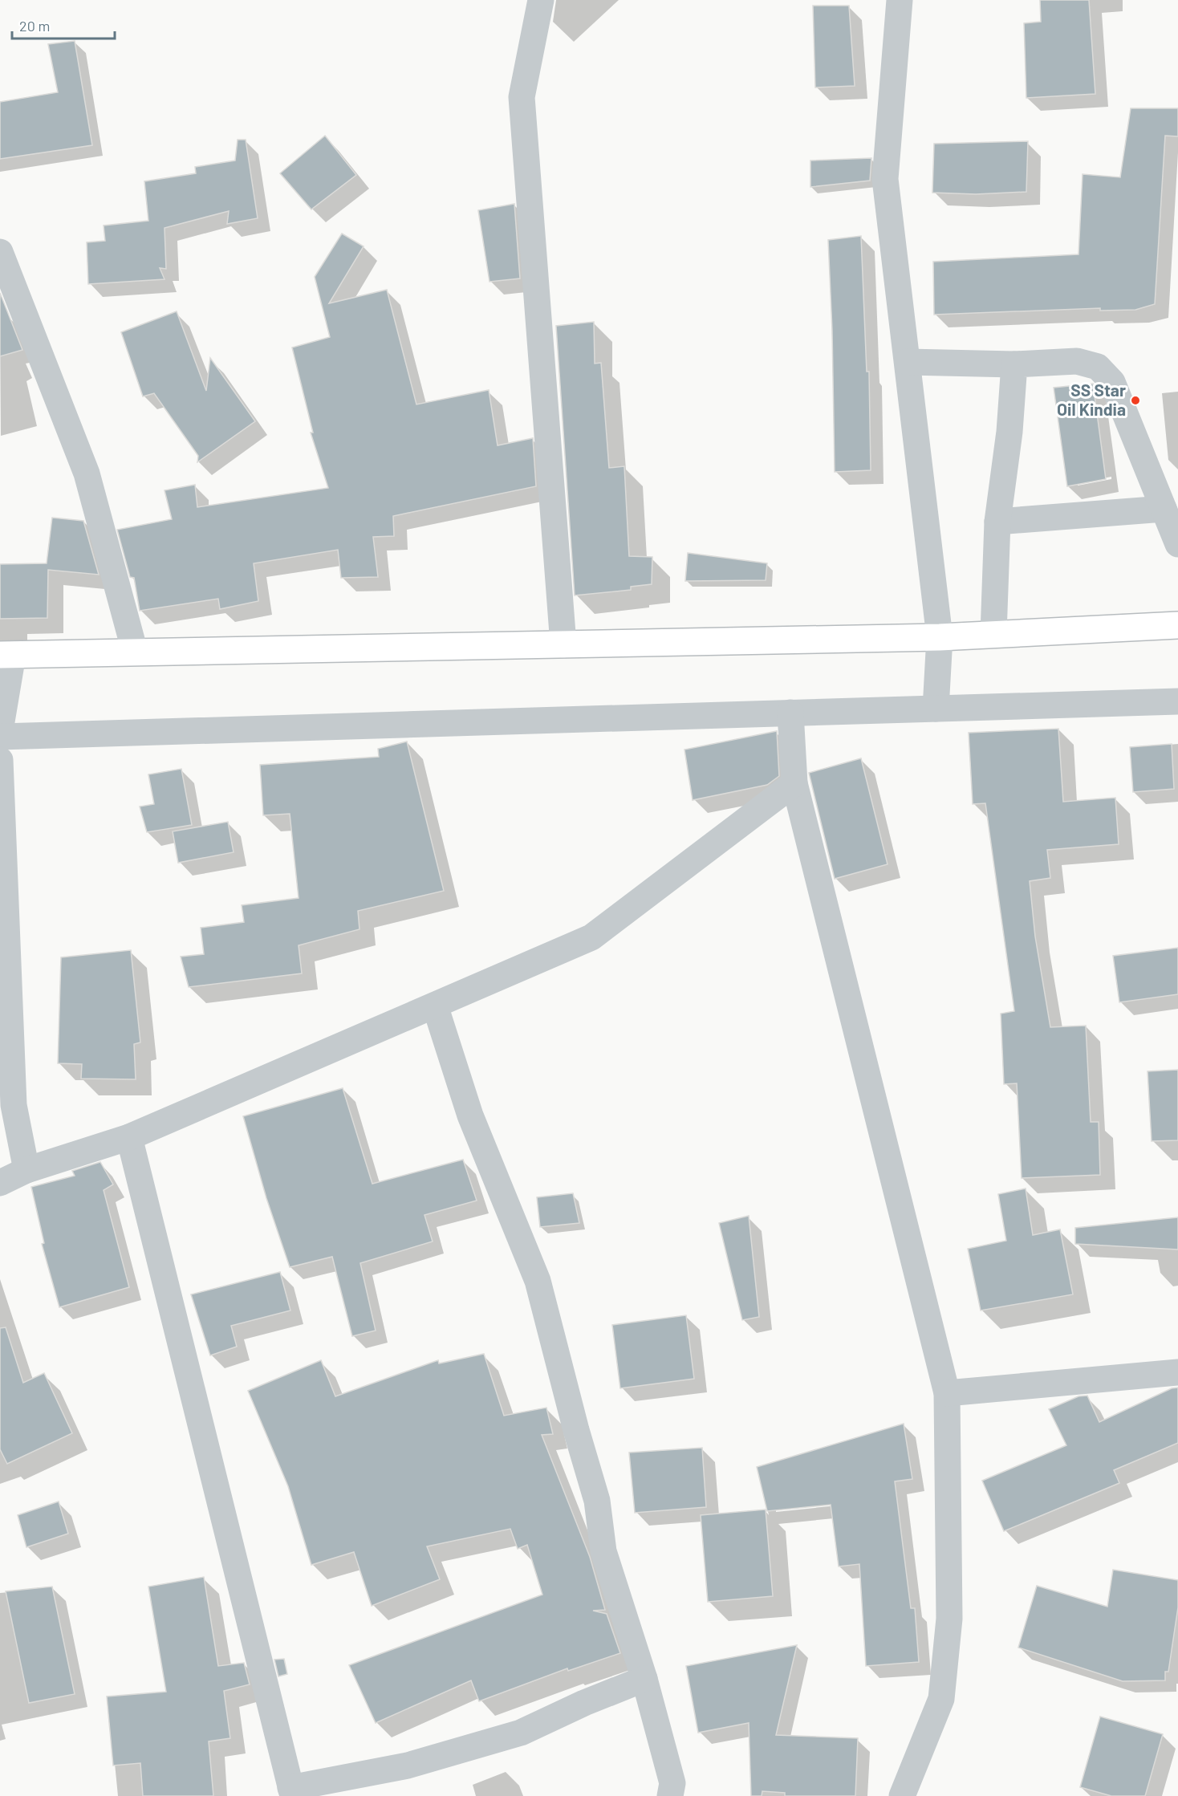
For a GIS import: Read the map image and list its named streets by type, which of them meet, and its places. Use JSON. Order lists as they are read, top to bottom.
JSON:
{
  "places": ["SS Star Oil Kindia"],
  "scale_bar": "20 m"
}
